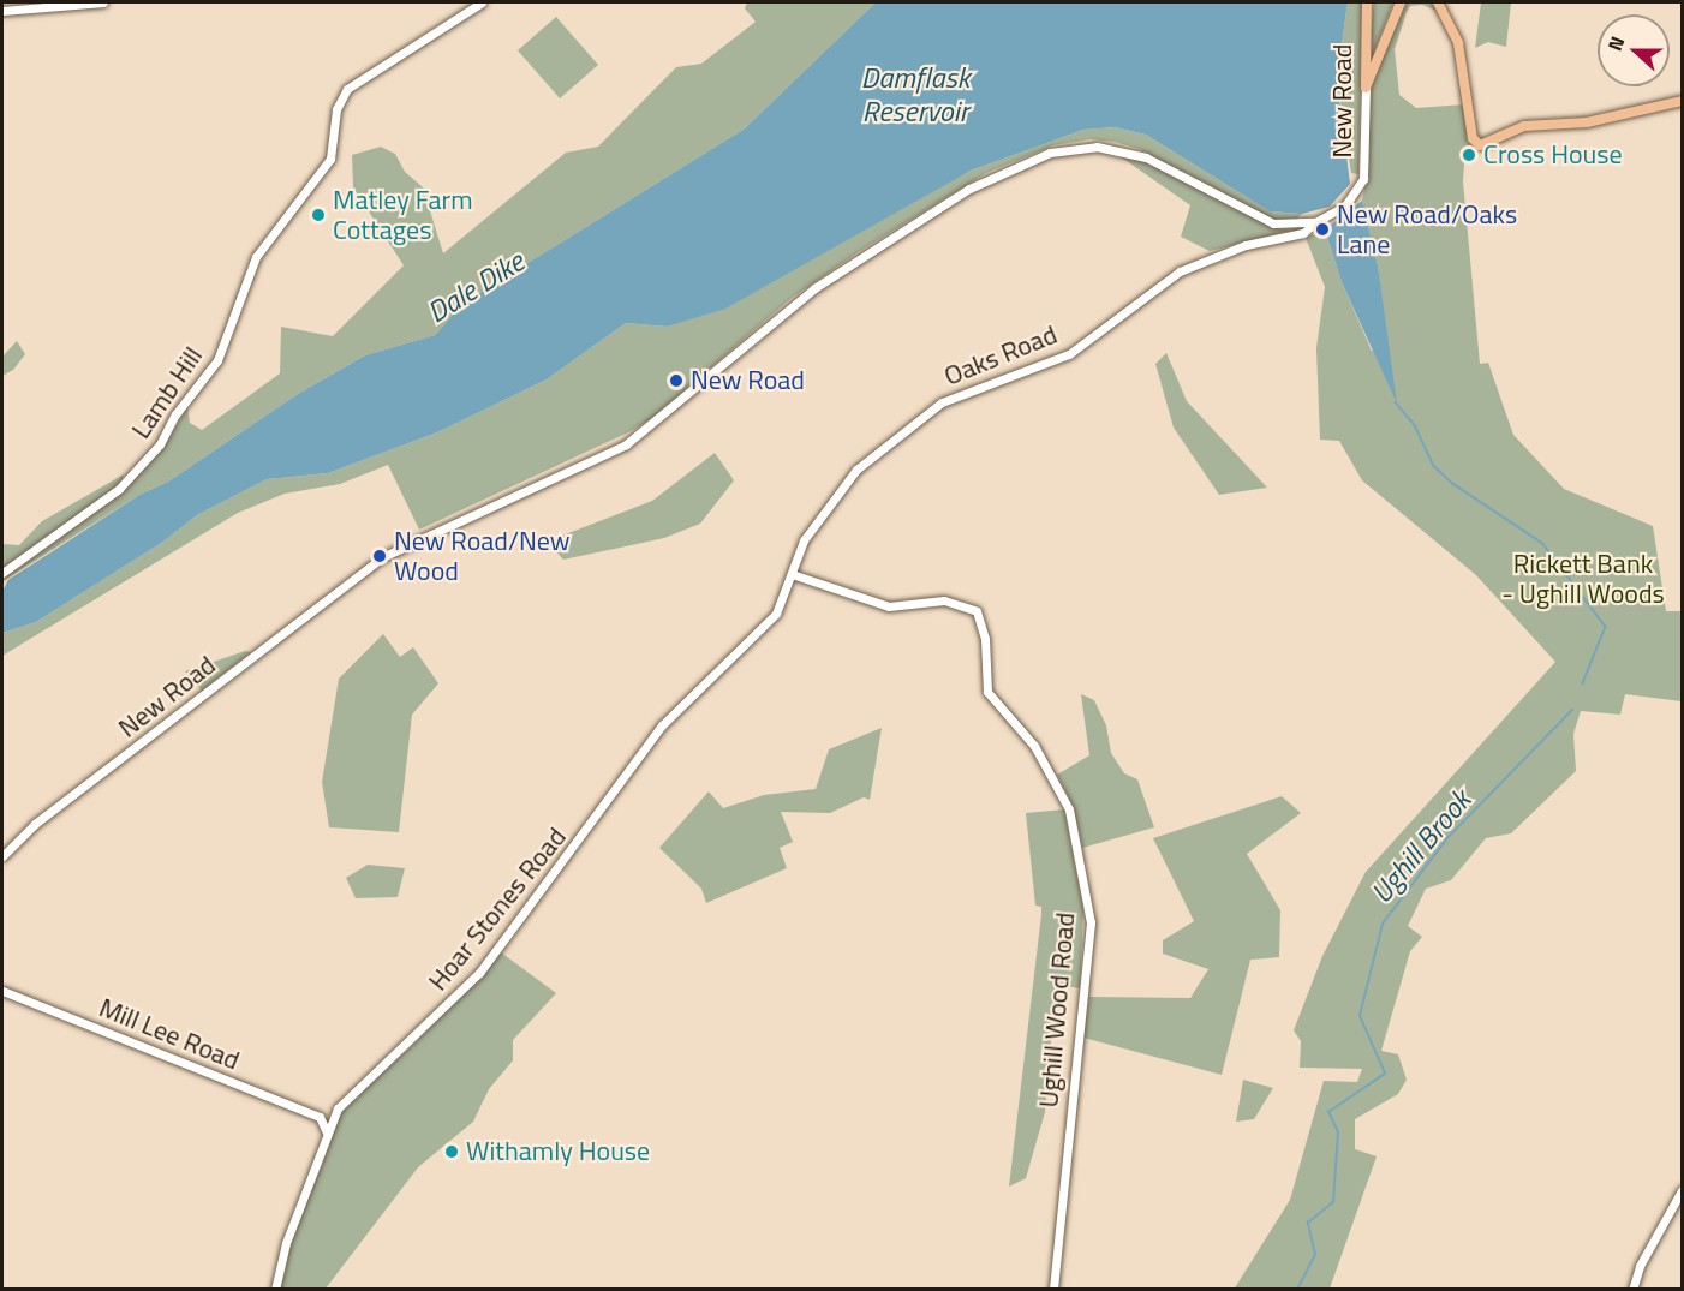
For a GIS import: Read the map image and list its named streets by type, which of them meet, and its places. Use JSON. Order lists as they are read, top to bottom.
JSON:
{
  "streets": {
    "main road": ["New Road"],
    "street": [
      "Oaks Road",
      "Lamb Hill",
      "Hoar Stones Road",
      "Ughill Wood Road",
      "Mill Lee Road"
    ]
  },
  "crossings": [
    ["New Road", "Oaks Road"],
    ["Oaks Road", "Hoar Stones Road"],
    ["Oaks Road", "Ughill Wood Road"],
    ["Hoar Stones Road", "Ughill Wood Road"]
  ],
  "water": ["Damflask Reservoir", "Dale Dike", "Ughill Brook"],
  "parks": ["Rickett Bank - Ughill Woods"],
  "places": [
    "Cross House",
    "Matley Farm Cottages",
    "New Road/Oaks Lane",
    "New Road",
    "New Road/New Wood",
    "Withamly House"
  ],
  "north": "left"
}
